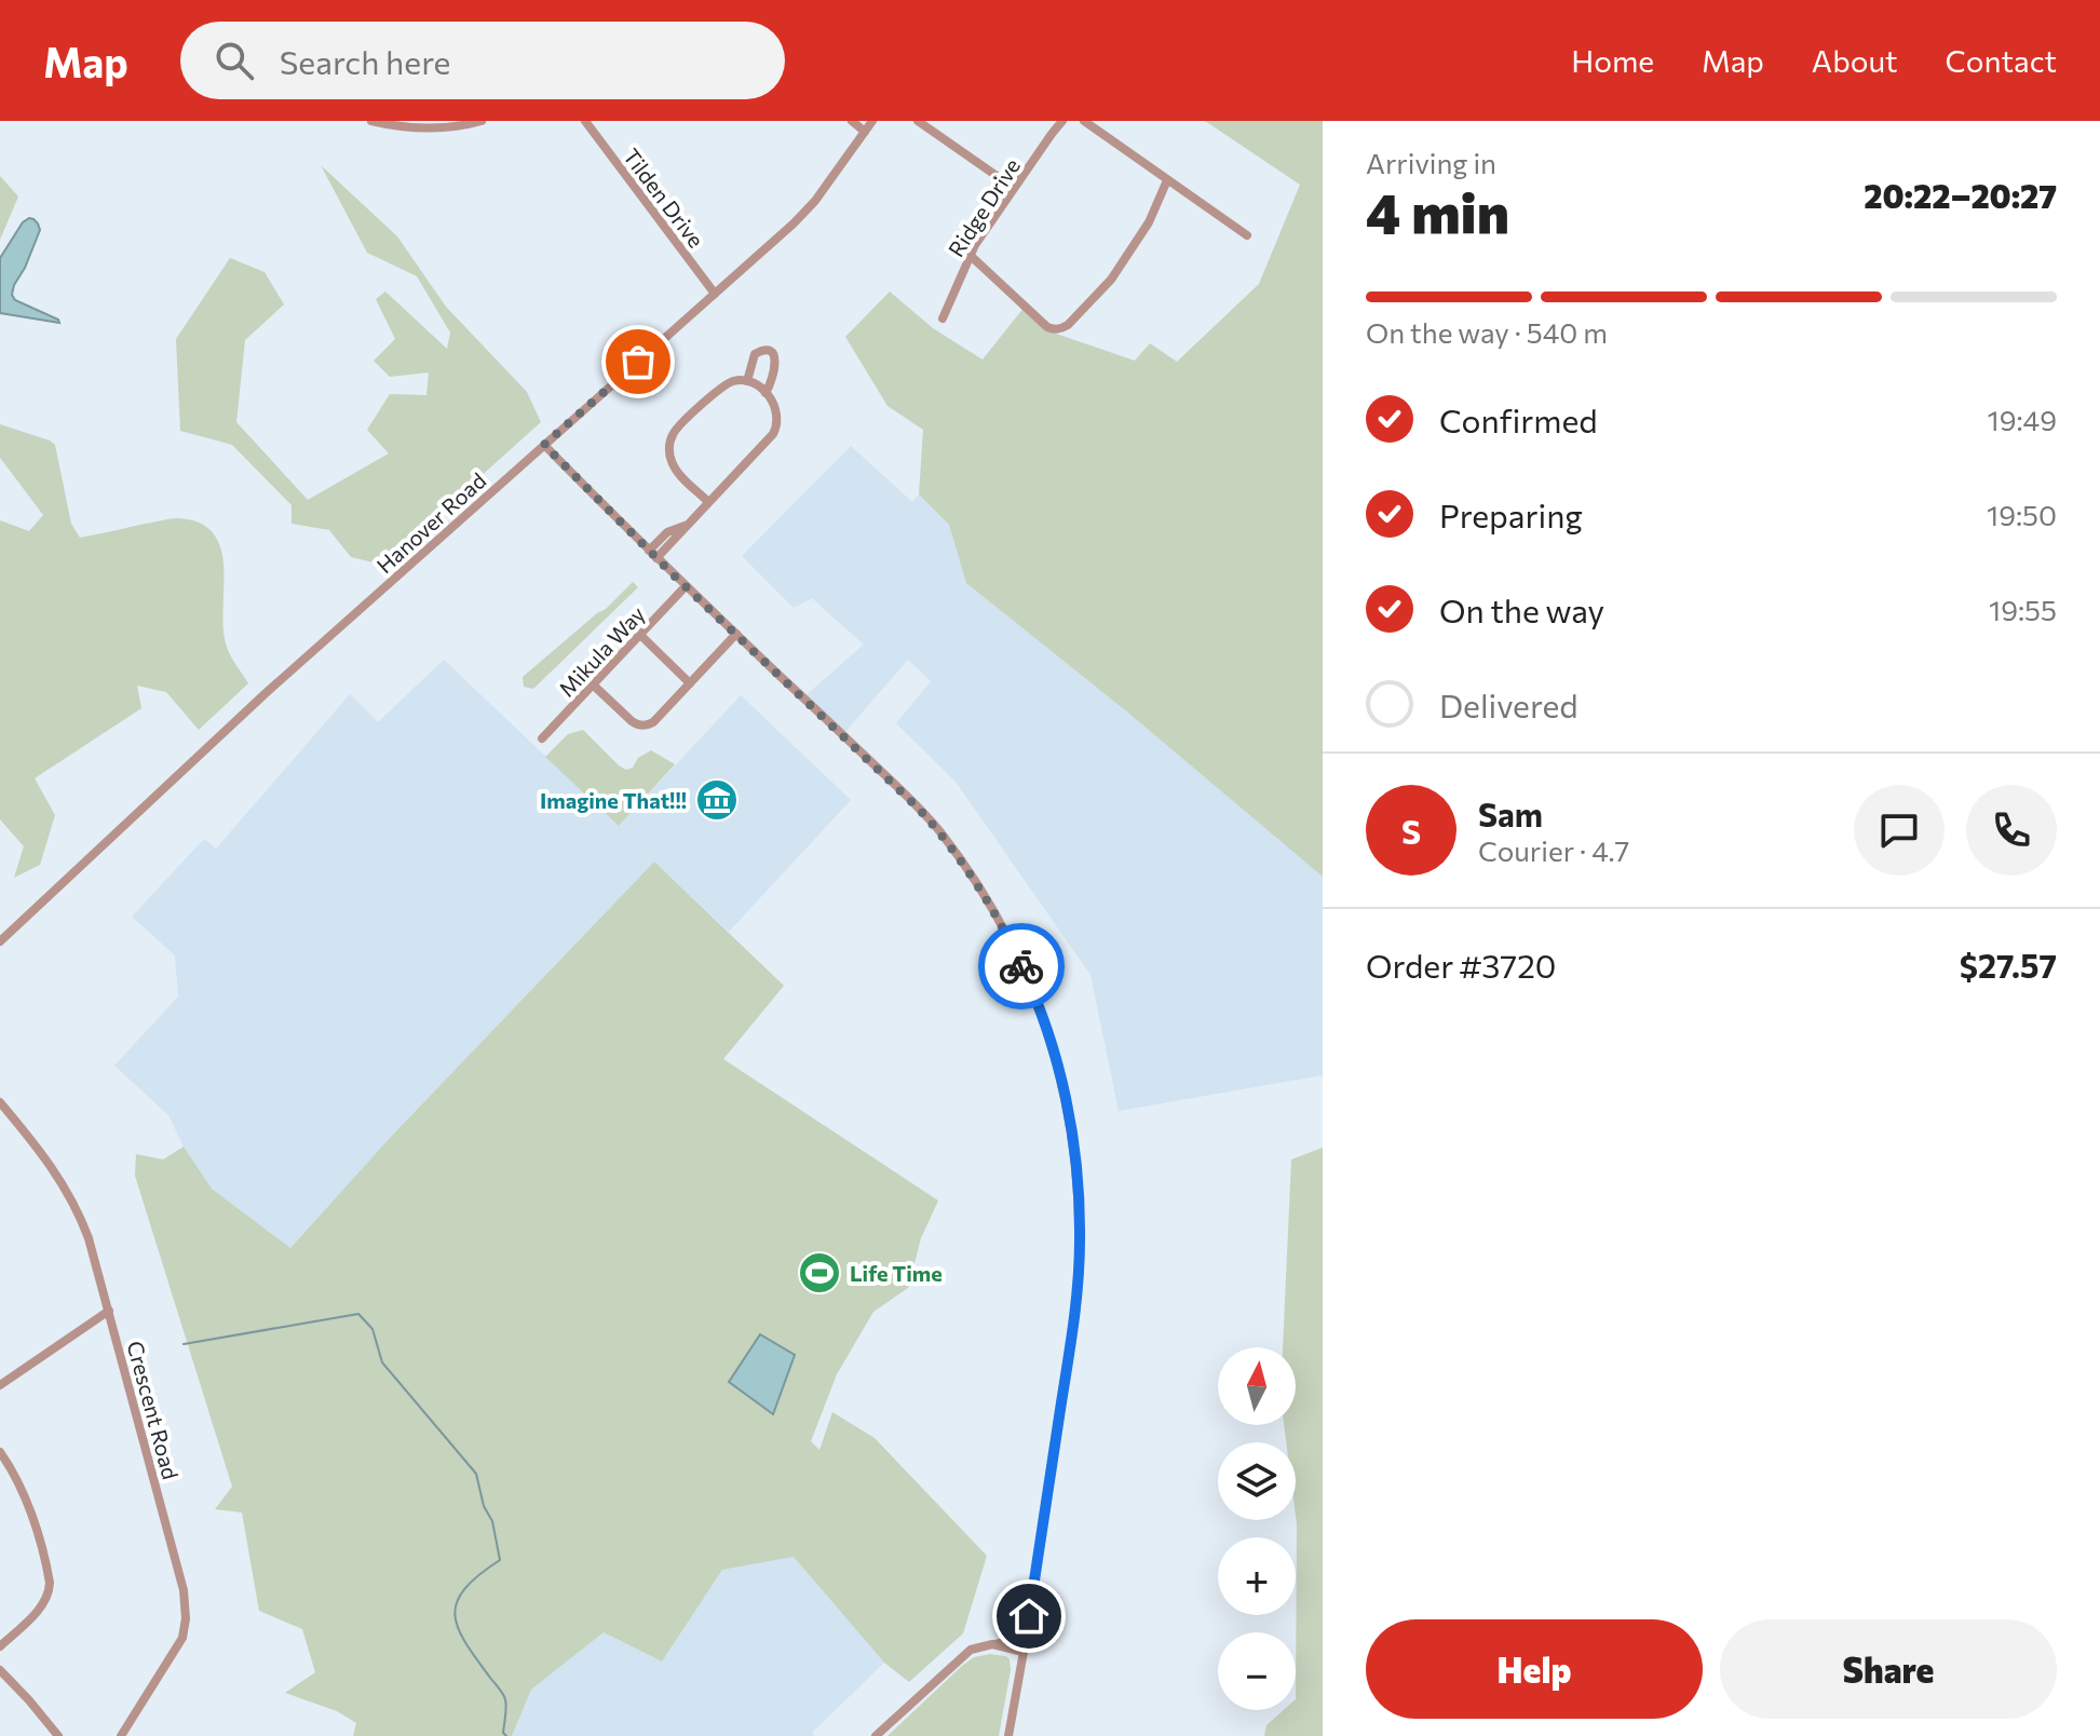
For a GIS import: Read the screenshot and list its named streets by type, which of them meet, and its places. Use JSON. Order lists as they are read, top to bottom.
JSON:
{
  "streets": {
    "street": [
      "Tilden Drive",
      "Ridge Drive",
      "Hanover Road",
      "Mikula Way",
      "Crescent Road"
    ]
  },
  "crossings": [
    ["Tilden Drive", "Hanover Road"]
  ],
  "places": {
    "museum": ["Imagine That!!!"],
    "sports": ["Life Time"]
  },
  "north": "top",
  "page": {
    "header": "Map",
    "search": "Search here",
    "nav": [
      "Home",
      "Map",
      "About",
      "Contact"
    ],
    "heading": ["4 min", "Arriving in", "20:22–20:27"],
    "panel": [
      "Sam",
      "Courier · 4.7",
      "Order #3720",
      "$27.57"
    ],
    "bar": "On the way · 540 m",
    "list": [
      ["Confirmed", "19:49"],
      ["Preparing", "19:50"],
      ["On the way", "19:55"],
      "Delivered"
    ],
    "round": "S",
    "map_buttons": ["+", "−"],
    "buttons": ["Help", "Share"]
  }
}
